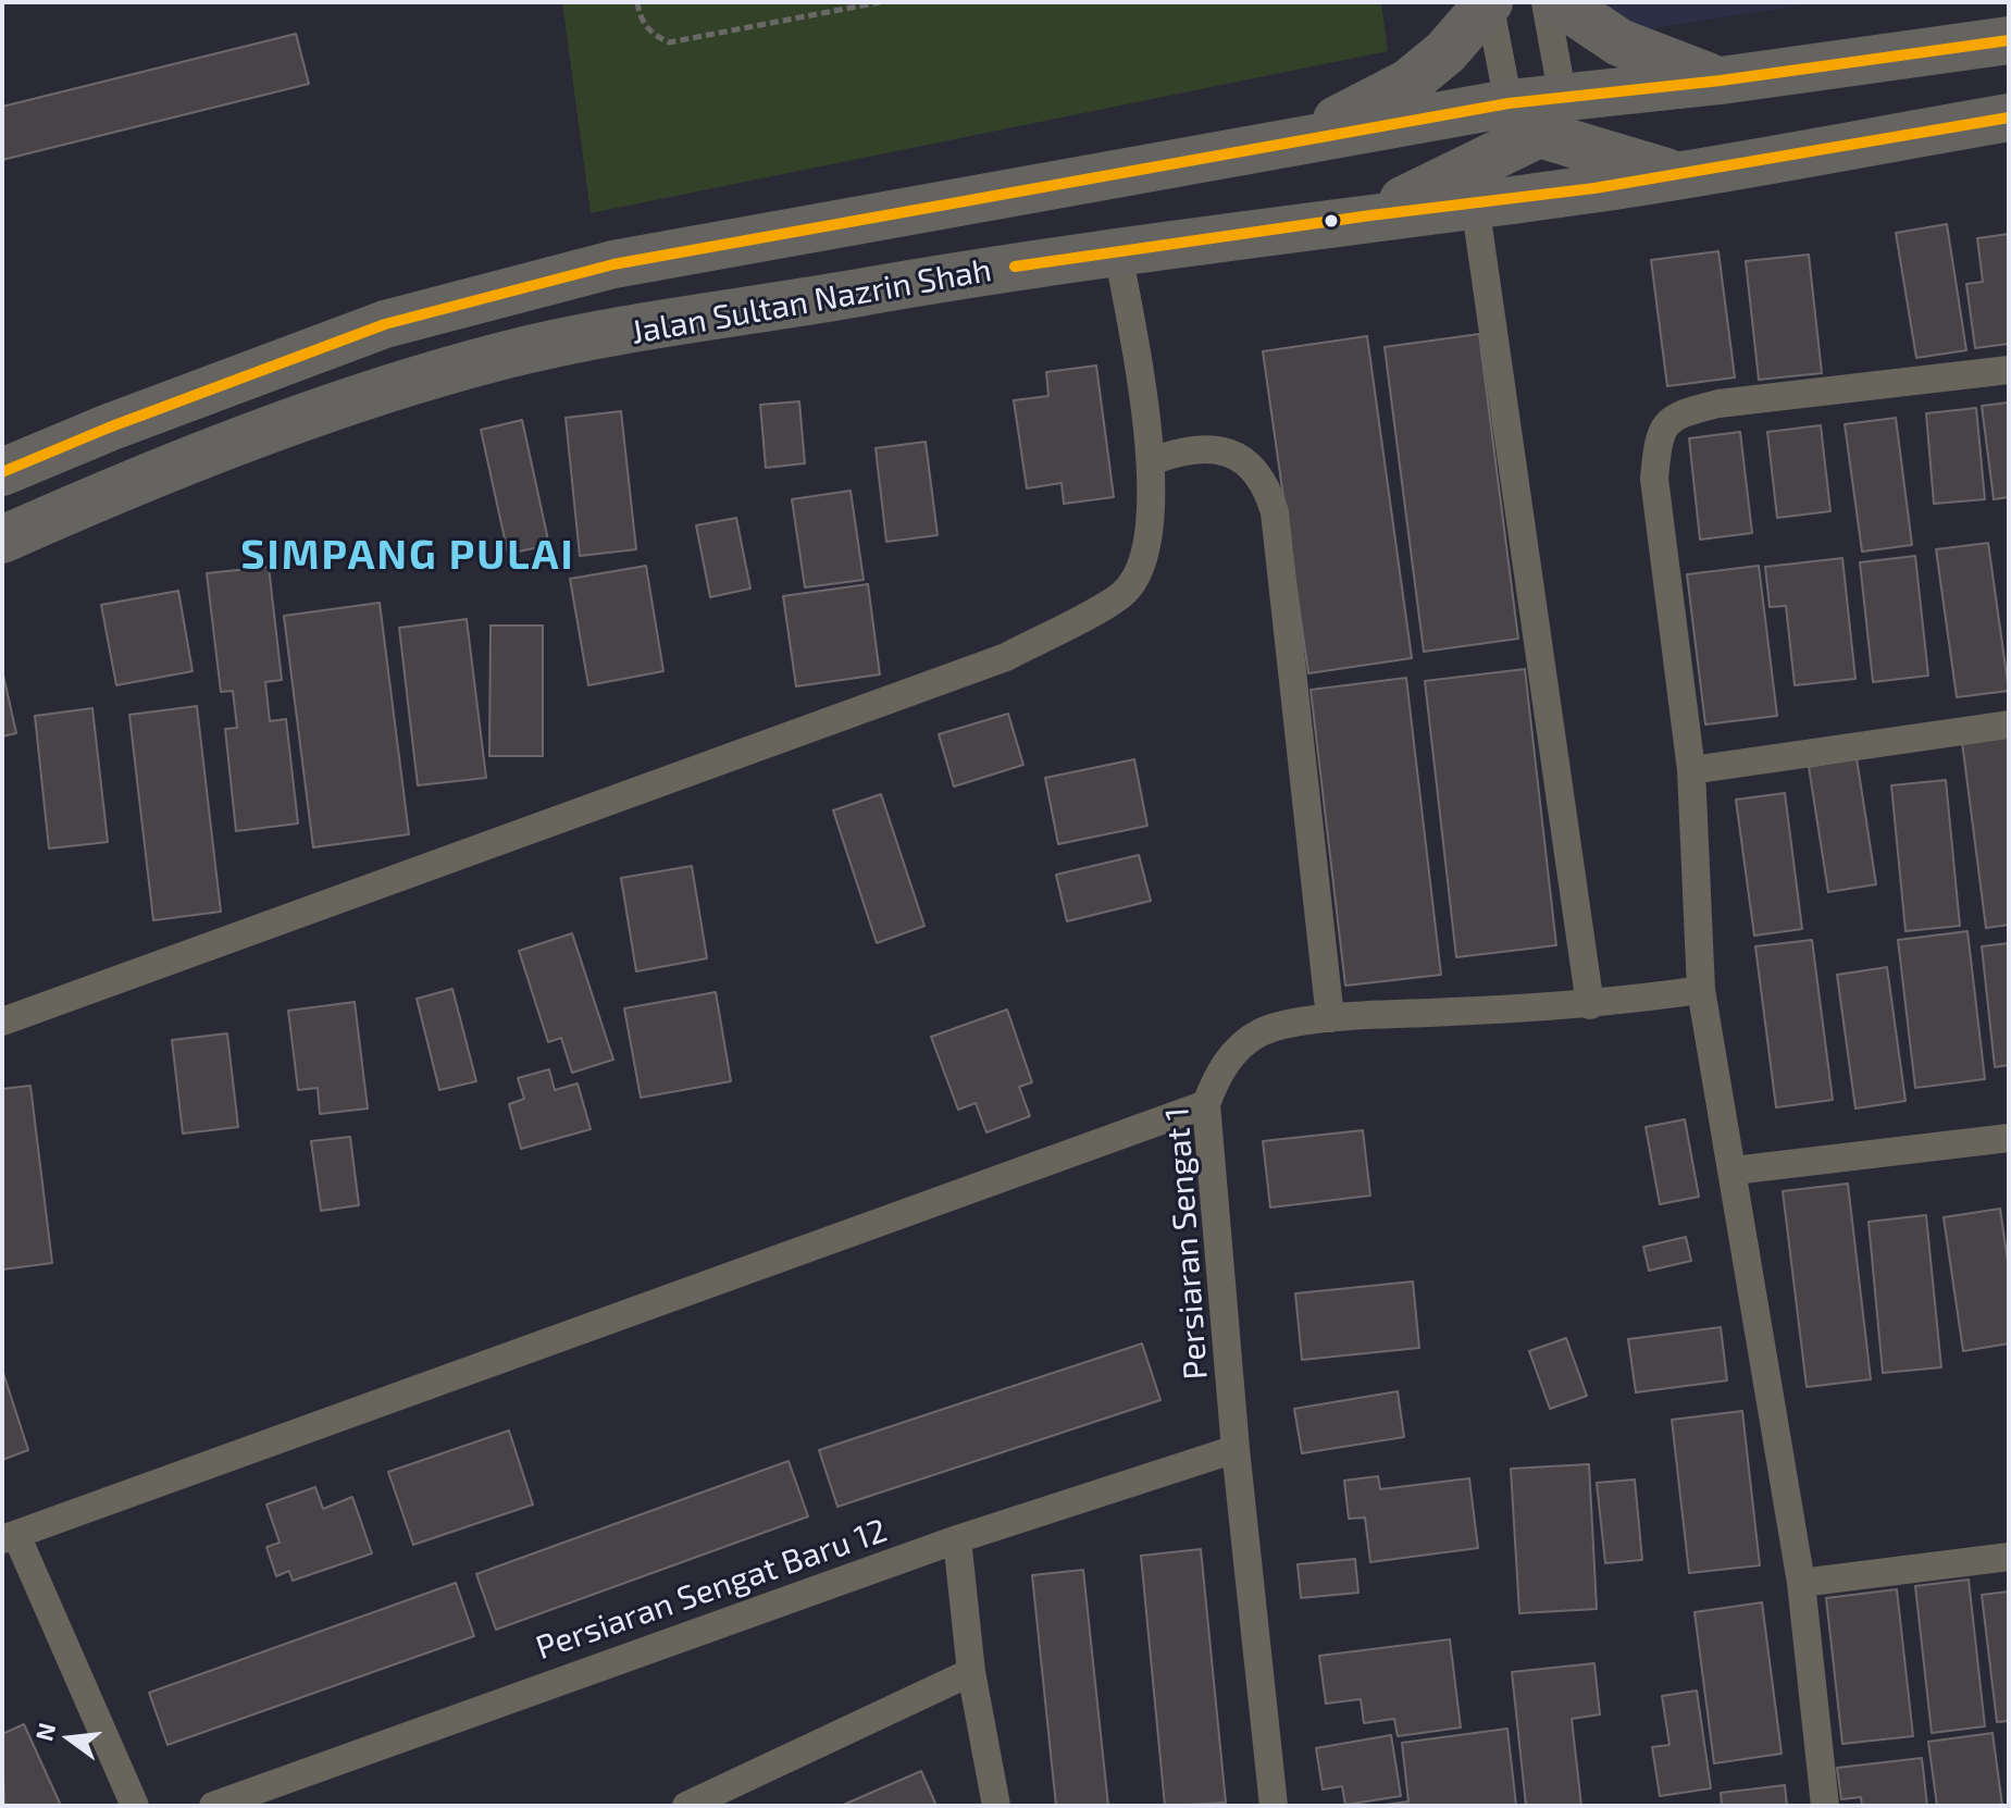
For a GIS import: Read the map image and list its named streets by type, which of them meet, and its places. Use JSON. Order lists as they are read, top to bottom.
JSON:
{
  "streets": {
    "highway": ["Jalan Sultan Nazrin Shah"],
    "street": ["Persiaran Sengat 1", "Persiaran Sengat Baru 12"]
  },
  "crossings": [
    ["Persiaran Sengat 1", "Persiaran Sengat Baru 12"]
  ],
  "districts": ["SIMPANG PULAI"],
  "north": "left"
}
